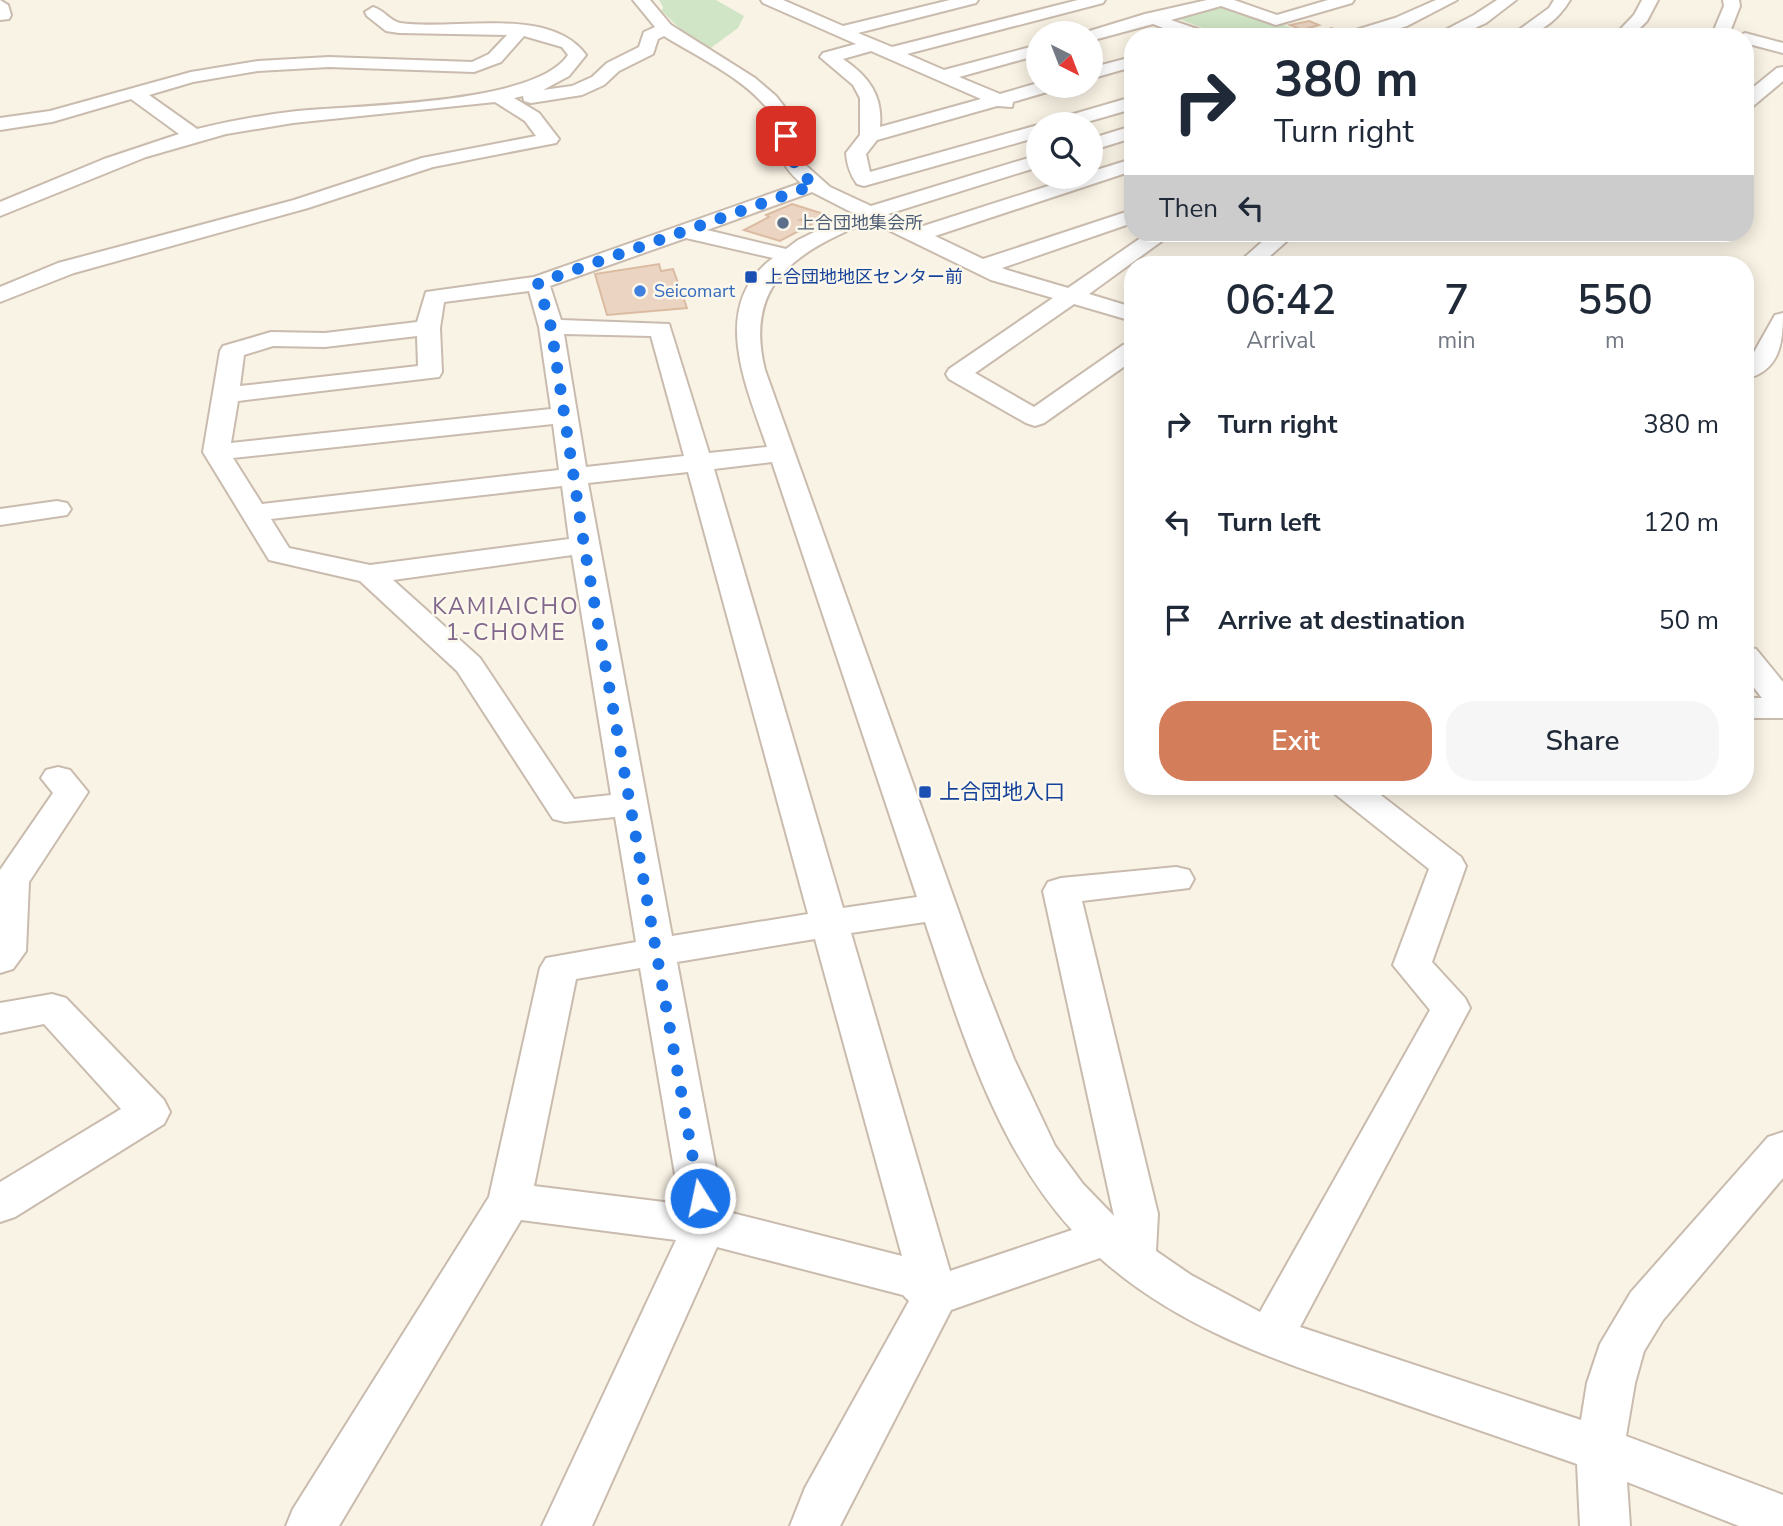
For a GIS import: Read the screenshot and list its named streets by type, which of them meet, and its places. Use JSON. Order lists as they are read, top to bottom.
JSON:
{
  "districts": ["KAMIAICHO 1-CHOME"],
  "places": {
    "other": ["上合団地集会所", "Seicomart"],
    "transit": ["上合団地地区センター前", "上合団地入口"]
  },
  "north": "bottom right",
  "page": {
    "turn": ["380 m", "Turn right"],
    "then": "Then",
    "eta": [
      "06:42",
      "Arrival",
      "7",
      "min",
      "550",
      "m"
    ],
    "list": [
      {
        "name": "Turn right",
        "value": "380 m"
      },
      {
        "name": "Turn left",
        "value": "120 m"
      },
      {
        "name": "Arrive at destination",
        "value": "50 m"
      }
    ],
    "buttons": ["Exit", "Share"]
  }
}
